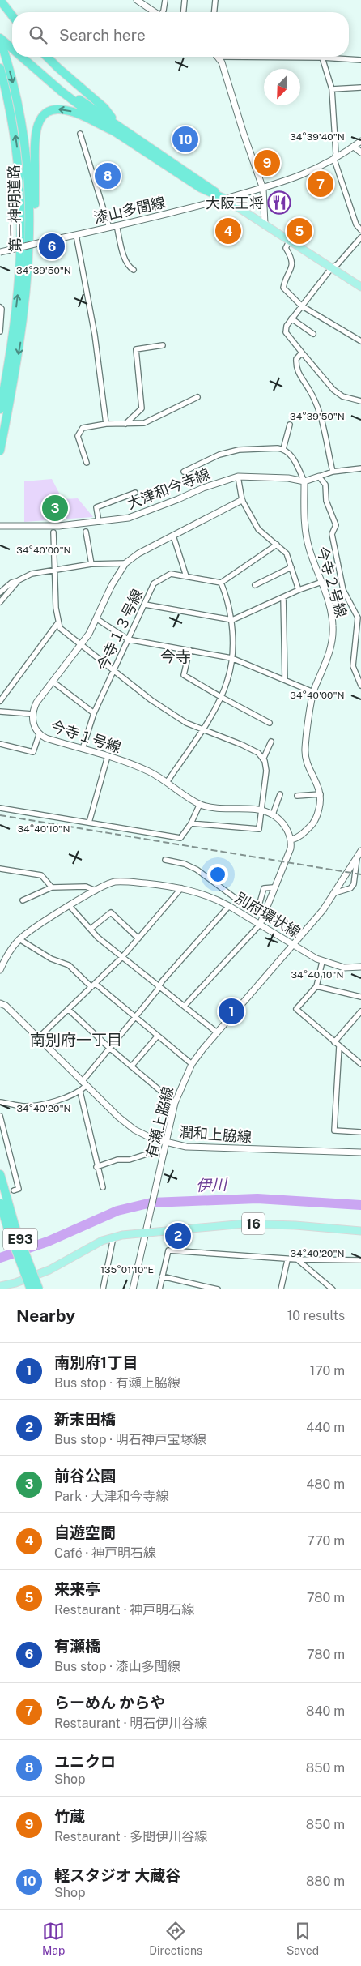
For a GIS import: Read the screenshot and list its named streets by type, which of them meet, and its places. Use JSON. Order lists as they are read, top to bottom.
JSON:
{
  "streets": {
    "highway": ["第二神明道路", "E93"],
    "main road": ["16"],
    "street": [
      "漆山多聞線",
      "大津和今寺線",
      "今寺２号線",
      "今寺１３号線",
      "今寺１号線",
      "別府環状線",
      "有瀬上脇線",
      "潤和上脇線"
    ]
  },
  "crossings": [
    ["大津和今寺線", "今寺２号線"],
    ["今寺１３号線", "今寺１号線"],
    ["別府環状線", "有瀬上脇線"],
    ["有瀬上脇線", "潤和上脇線"],
    ["有瀬上脇線", "16"]
  ],
  "districts": ["今寺", "南別府一丁目"],
  "water": ["伊川"],
  "places": {
    "restaurant": ["大阪王将"]
  },
  "north": "bottom left",
  "page": {
    "search": "Search here",
    "pins": [
      "10",
      "9",
      "8",
      "7",
      "4",
      "5",
      "6",
      "3",
      "1",
      "2"
    ],
    "heading": ["Nearby", "10 results"],
    "list": [
      {
        "mark": "1",
        "name": "南別府1丁目",
        "note": "Bus stop · 有瀬上脇線",
        "value": "170 m"
      },
      {
        "mark": "2",
        "name": "新末田橋",
        "note": "Bus stop · 明石神戸宝塚線",
        "value": "440 m"
      },
      {
        "mark": "3",
        "name": "前谷公園",
        "note": "Park · 大津和今寺線",
        "value": "480 m"
      },
      {
        "mark": "4",
        "name": "自遊空間",
        "note": "Café · 神戸明石線",
        "value": "770 m"
      },
      {
        "mark": "5",
        "name": "来来亭",
        "note": "Restaurant · 神戸明石線",
        "value": "780 m"
      },
      {
        "mark": "6",
        "name": "有瀬橋",
        "note": "Bus stop · 漆山多聞線",
        "value": "780 m"
      },
      {
        "mark": "7",
        "name": "らーめん からや",
        "note": "Restaurant · 明石伊川谷線",
        "value": "840 m"
      },
      {
        "mark": "8",
        "name": "ユニクロ",
        "note": "Shop",
        "value": "850 m"
      },
      {
        "mark": "9",
        "name": "竹蔵",
        "note": "Restaurant · 多聞伊川谷線",
        "value": "850 m"
      },
      {
        "mark": "10",
        "name": "軽スタジオ 大蔵谷",
        "note": "Shop",
        "value": "880 m"
      }
    ],
    "nav": ["Map", "Directions", "Saved"]
  },
  "coordinates": [
    "34°39'40\"N",
    "34°39'50\"N",
    "34°40'00\"N",
    "34°40'10\"N",
    "34°40'20\"N",
    "135°01'10\"E"
  ]
}
